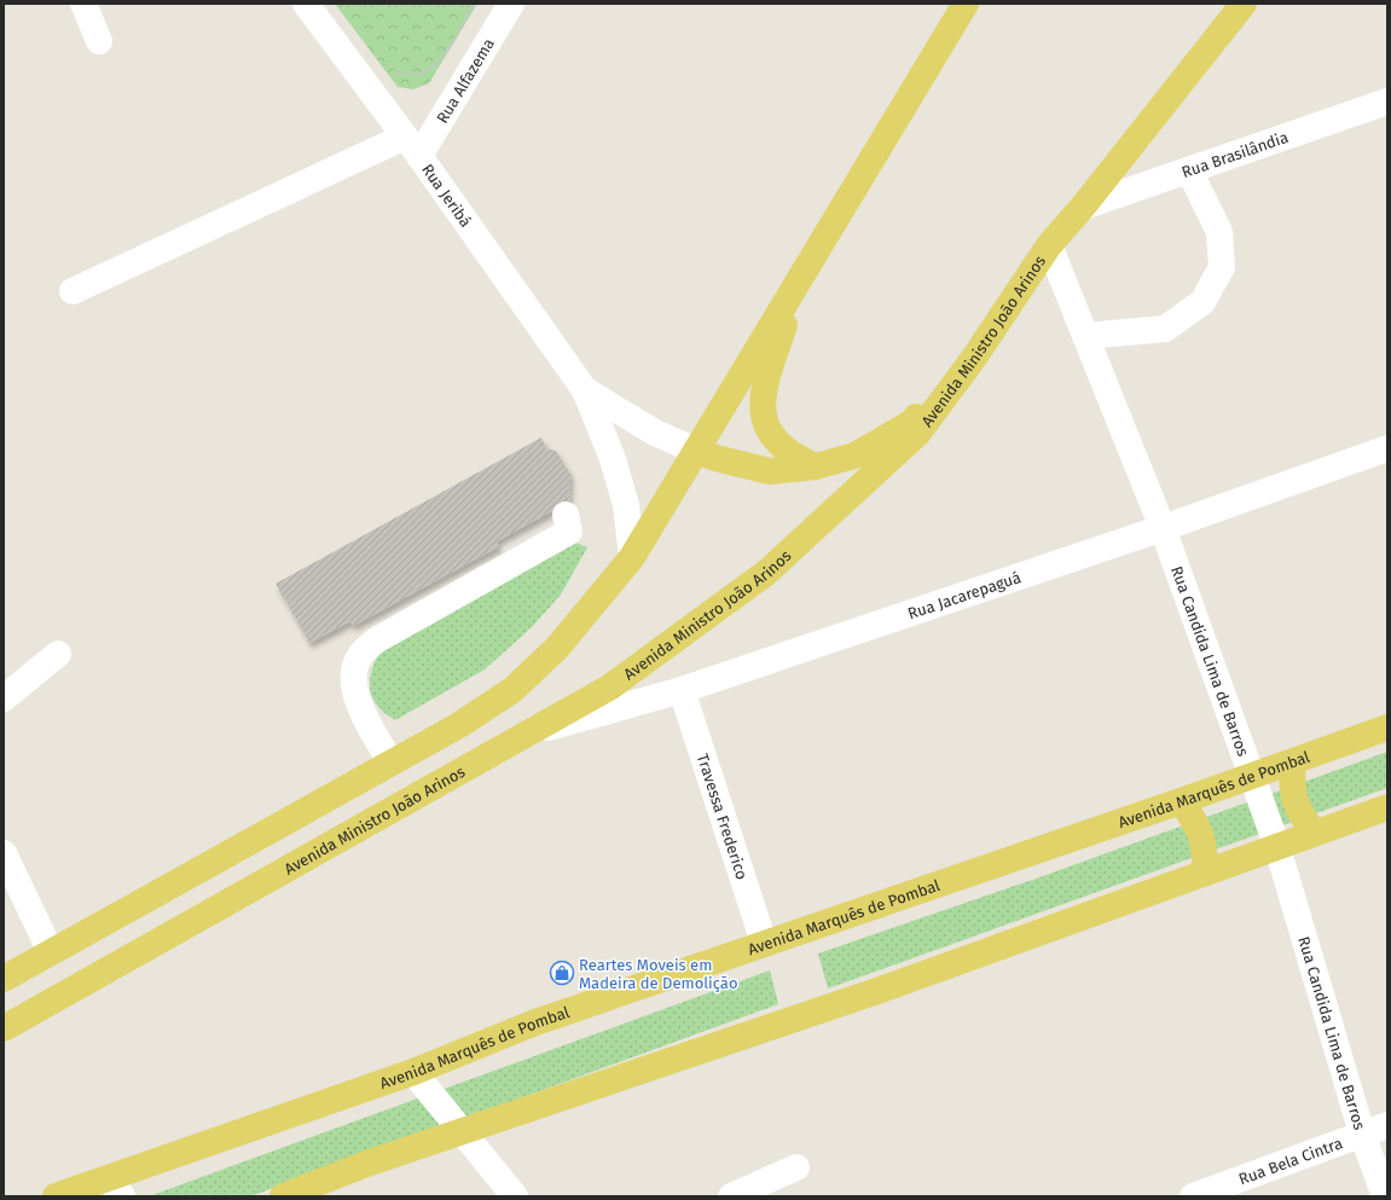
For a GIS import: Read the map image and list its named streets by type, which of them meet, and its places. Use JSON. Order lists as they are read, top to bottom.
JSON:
{
  "streets": {
    "main road": ["Avenida Ministro João Arinos", "Avenida Marquês de Pombal"],
    "street": [
      "Rua Alfazema",
      "Rua Brasilândia",
      "Rua Jeribá",
      "Rua Jacarepaguá",
      "Rua Candida Lima de Barros",
      "Travessa Frederico",
      "Rua Bela Cintra"
    ]
  },
  "crossings": [
    ["Rua Alfazema", "Rua Jeribá"],
    ["Rua Brasilândia", "Avenida Ministro João Arinos"],
    ["Rua Brasilândia", "Rua Candida Lima de Barros"],
    ["Avenida Ministro João Arinos", "Rua Jacarepaguá"],
    ["Avenida Ministro João Arinos", "Rua Candida Lima de Barros"],
    ["Rua Jacarepaguá", "Rua Candida Lima de Barros"],
    ["Rua Jacarepaguá", "Travessa Frederico"],
    ["Rua Candida Lima de Barros", "Avenida Marquês de Pombal"],
    ["Rua Candida Lima de Barros", "Rua Bela Cintra"],
    ["Avenida Marquês de Pombal", "Travessa Frederico"]
  ],
  "places": {
    "shop": ["Reartes Moveis em Madeira de Demolição"]
  }
}
